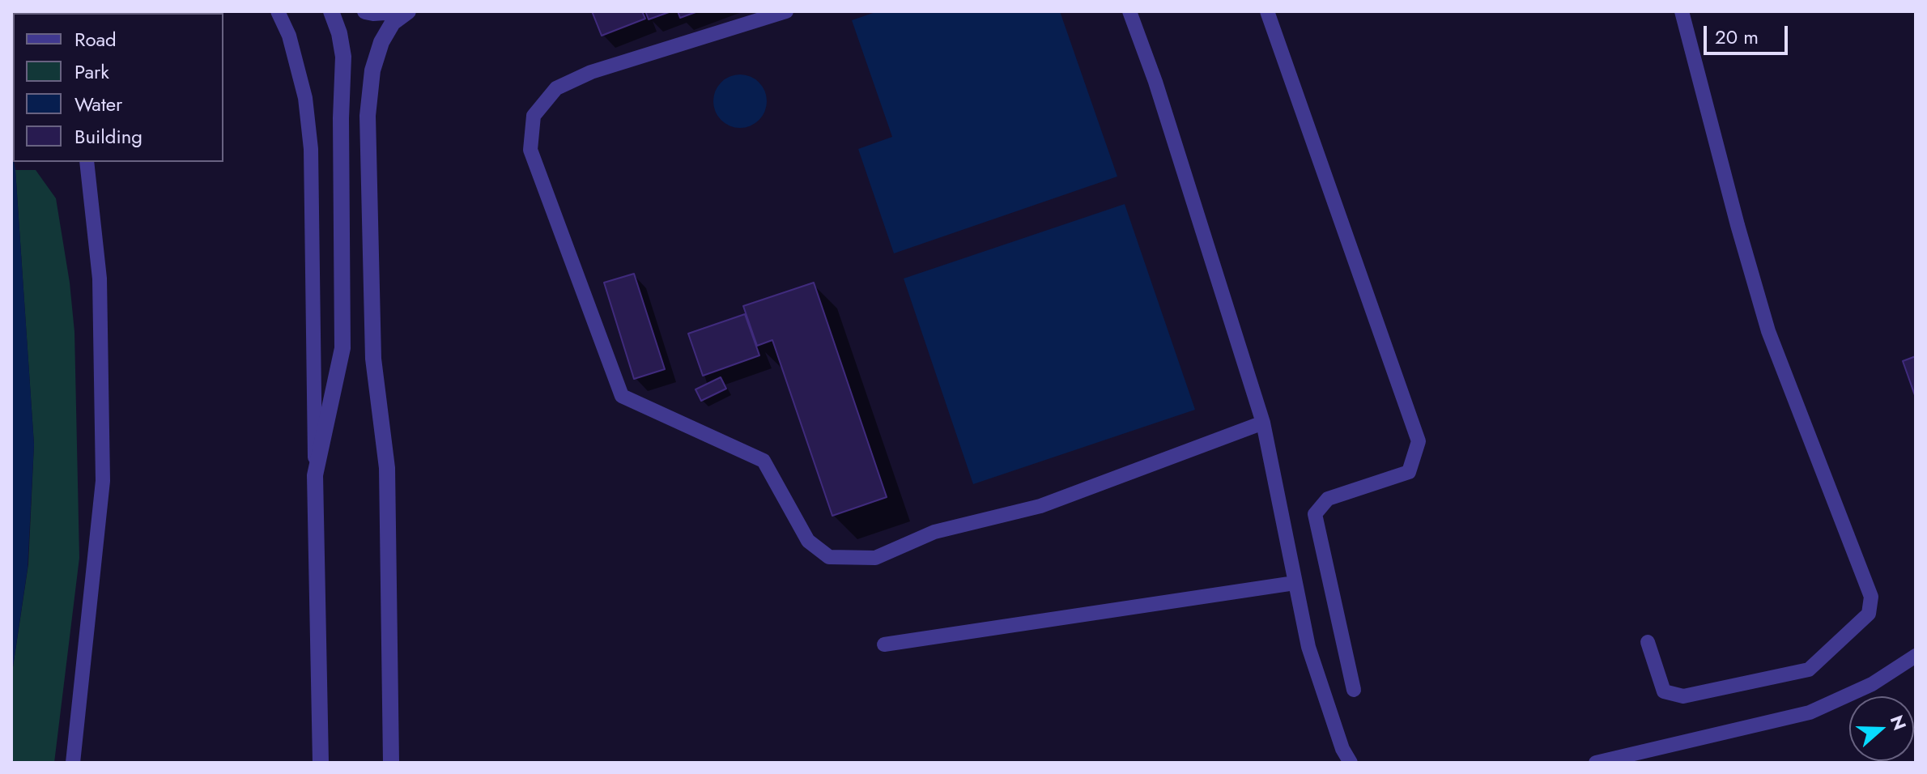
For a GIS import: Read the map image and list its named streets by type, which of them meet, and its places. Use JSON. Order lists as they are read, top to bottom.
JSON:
{
  "legend": [
    "Road",
    "Park",
    "Water",
    "Building"
  ],
  "scale_bar": "20 m",
  "north": "right"
}
